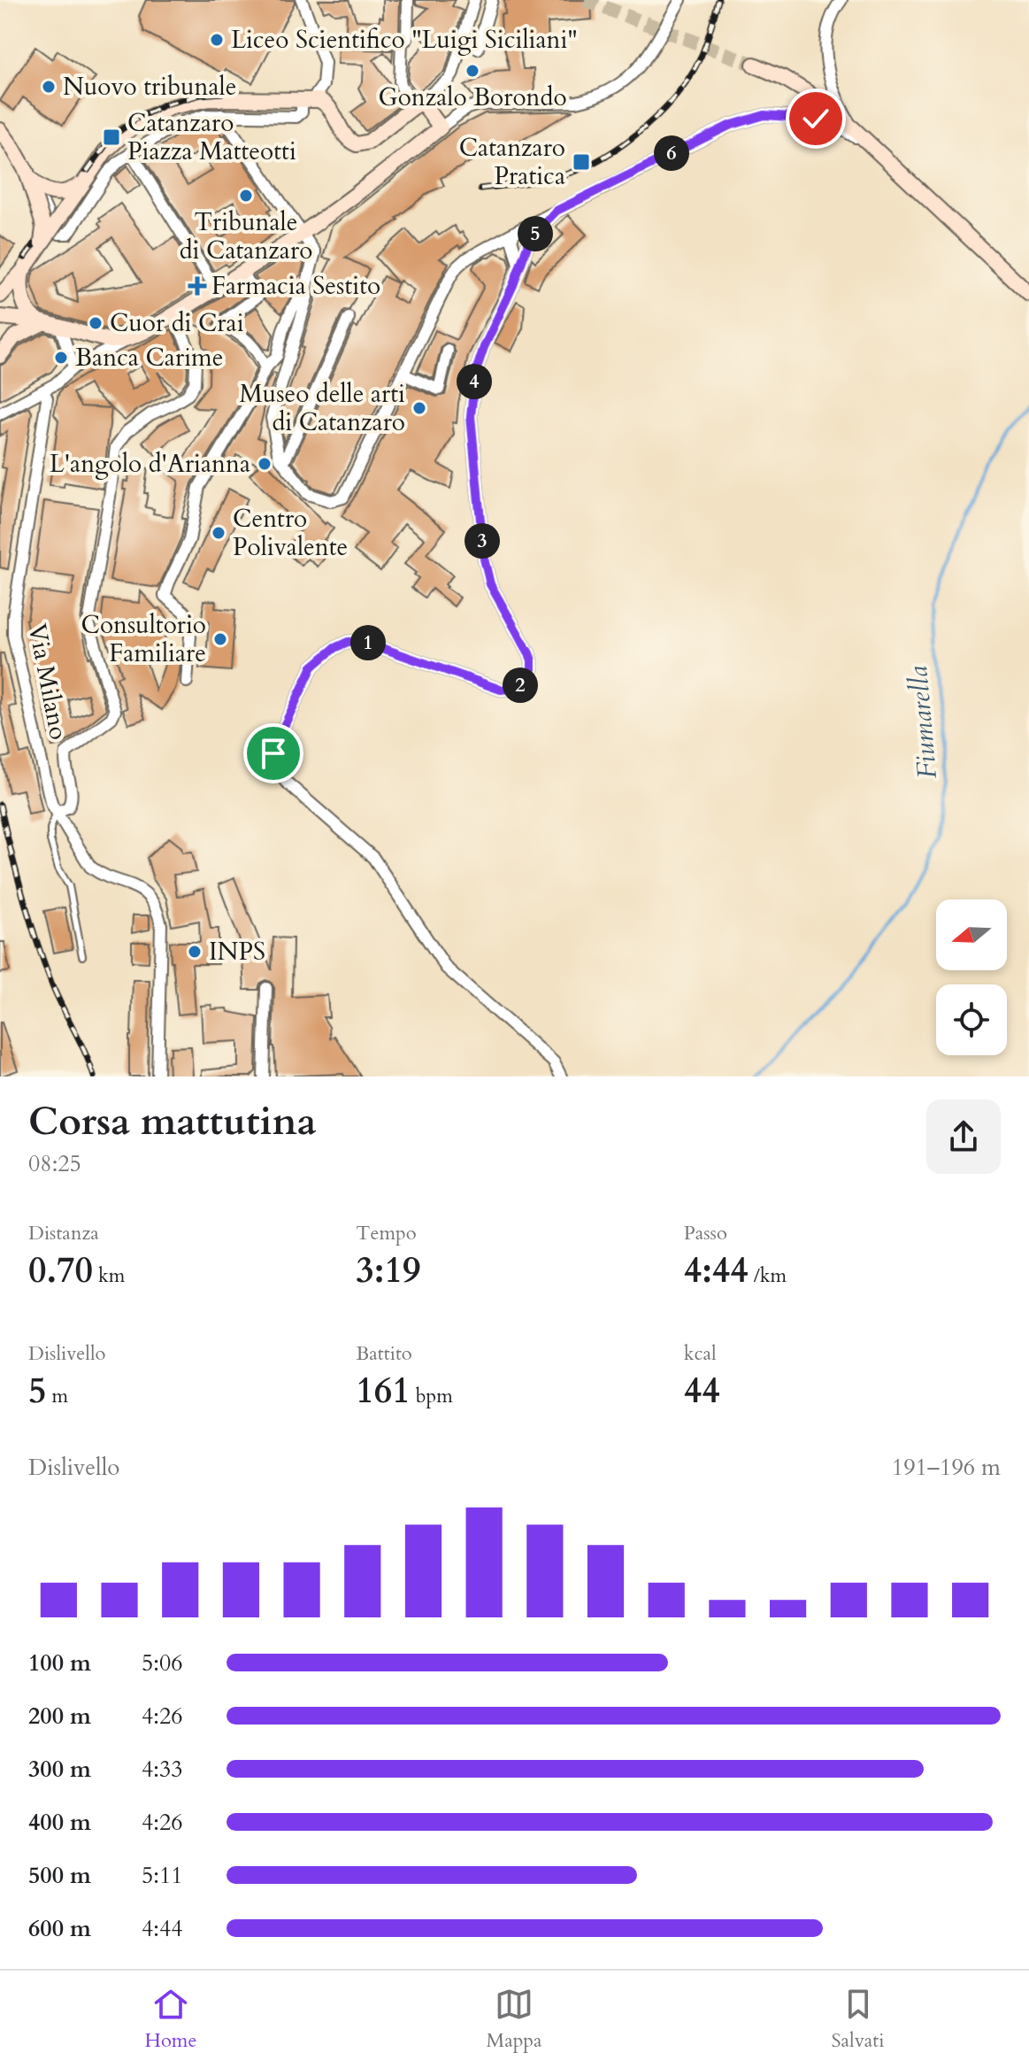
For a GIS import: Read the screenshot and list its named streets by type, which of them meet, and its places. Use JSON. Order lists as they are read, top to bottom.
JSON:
{
  "streets": {
    "street": ["Via Milano"]
  },
  "water": ["Fiumarella"],
  "places": {
    "other": [
      "Liceo Scientifico \"Luigi Siciliani\"",
      "Gonzalo Borondo",
      "Nuovo tribunale",
      "Tribunale di Catanzaro",
      "Cuor di Crai",
      "Banca Carime",
      "Museo delle arti di Catanzaro",
      "L'angolo d'Arianna",
      "Centro Polivalente",
      "Consultorio Familiare",
      "INPS"
    ],
    "transit": ["Catanzaro Piazza Matteotti", "Catanzaro Pratica"],
    "health": ["Farmacia Sestito"]
  },
  "north": "left",
  "page": {
    "pins": [
      "6",
      "5",
      "4",
      "3",
      "1",
      "2"
    ],
    "heading": ["Corsa mattutina", "08:25"],
    "stats": [
      ["Distanza", "0.70 km"],
      ["Tempo", "3:19"],
      ["Passo", "4:44 /km"],
      ["Dislivello", "5 m"],
      ["Battito", "161 bpm"],
      ["kcal", "44"]
    ],
    "chart": ["Dislivello", "191–196 m"],
    "list": [
      {
        "name": "100 m",
        "note": "5:06"
      },
      {
        "name": "200 m",
        "note": "4:26"
      },
      {
        "name": "300 m",
        "note": "4:33"
      },
      {
        "name": "400 m",
        "note": "4:26"
      },
      {
        "name": "500 m",
        "note": "5:11"
      },
      {
        "name": "600 m",
        "note": "4:44"
      }
    ],
    "tabs": ["Home", "Mappa", "Salvati"]
  }
}
